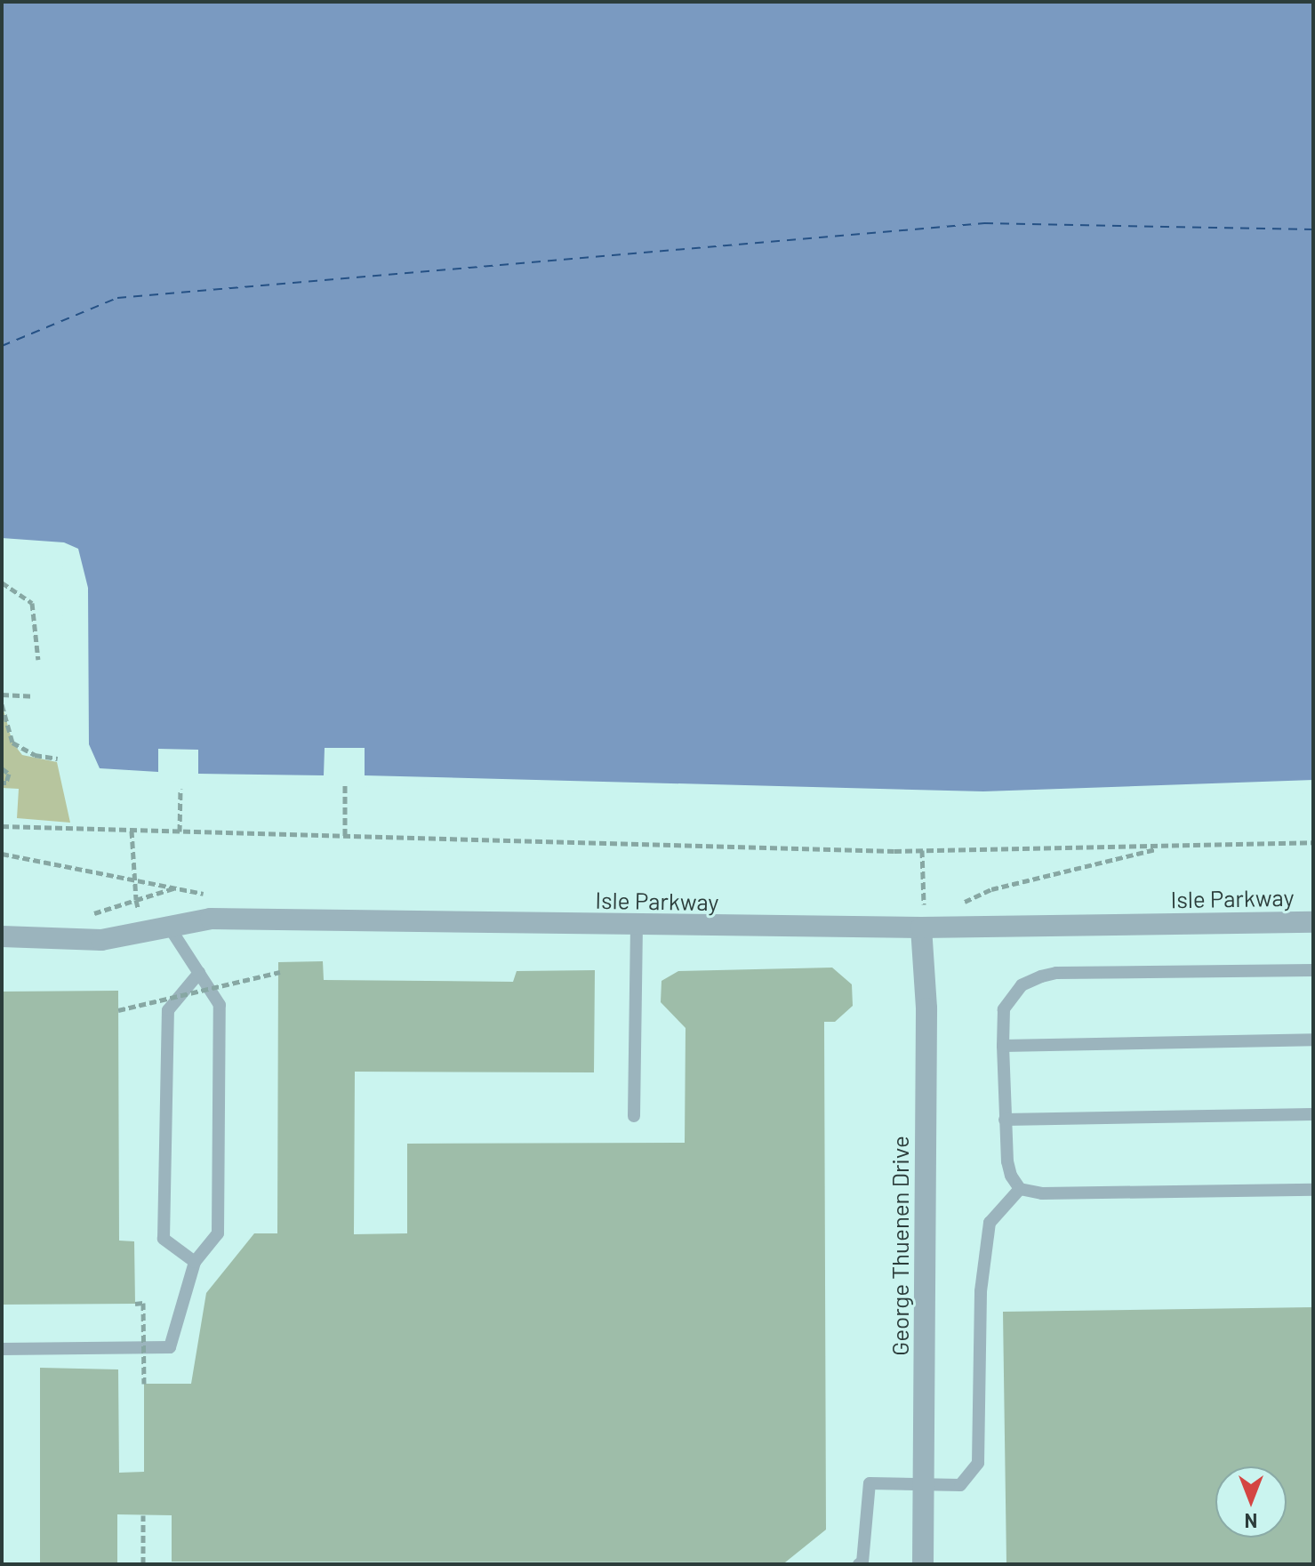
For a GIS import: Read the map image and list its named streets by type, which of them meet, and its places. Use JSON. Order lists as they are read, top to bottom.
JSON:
{
  "streets": {
    "street": ["Isle Parkway", "George Thuenen Drive"]
  },
  "crossings": [
    ["Isle Parkway", "George Thuenen Drive"]
  ],
  "north": "bottom"
}
